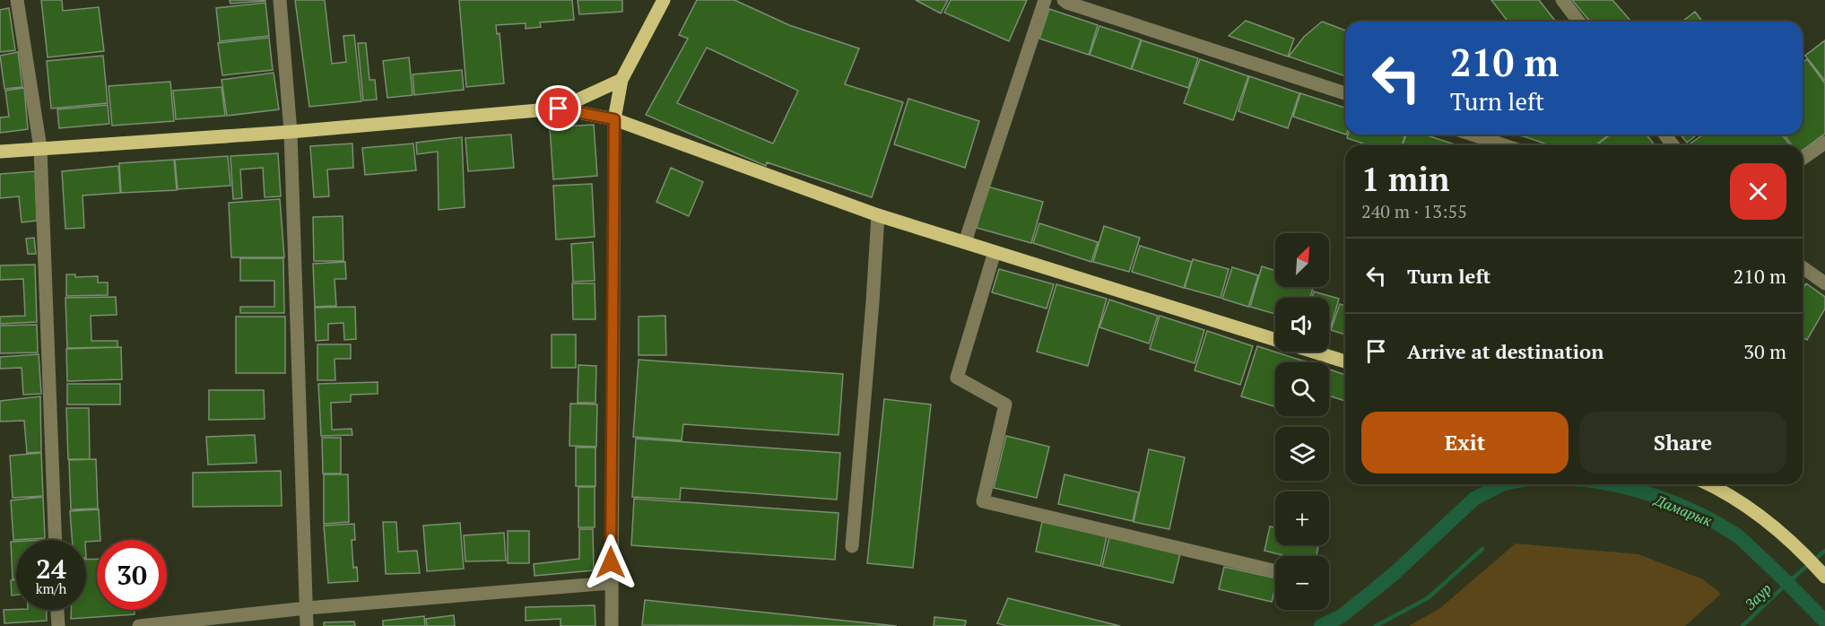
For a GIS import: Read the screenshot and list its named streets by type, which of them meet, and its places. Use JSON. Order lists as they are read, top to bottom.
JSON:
{
  "water": ["Дамарык", "Заур"],
  "north": "top right",
  "page": {
    "turn": ["210 m", "Turn left"],
    "heading": ["1 min", "240 m · 13:55"],
    "map_buttons": ["+", "−"],
    "list": [
      {
        "name": "Turn left",
        "value": "210 m"
      },
      {
        "name": "Arrive at destination",
        "value": "30 m"
      }
    ],
    "buttons": ["Exit", "Share"],
    "speed": "24 km/h",
    "limit": "30"
  }
}
